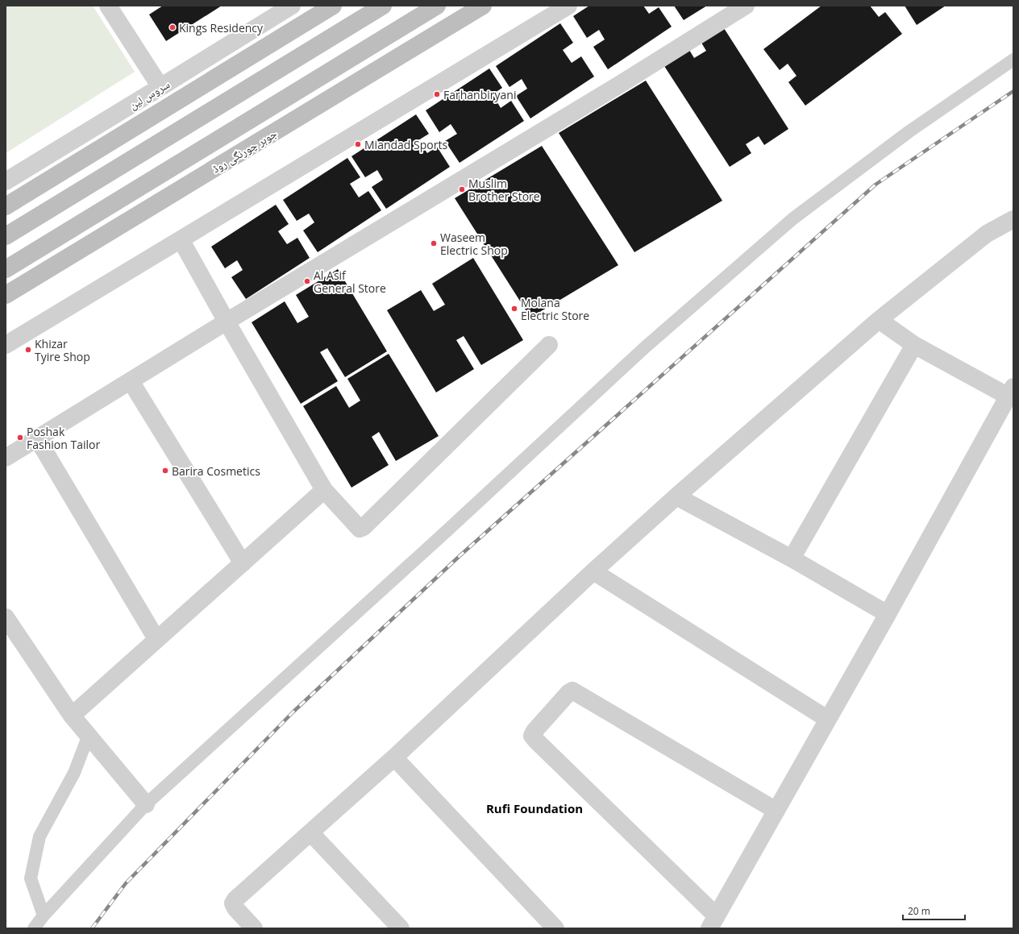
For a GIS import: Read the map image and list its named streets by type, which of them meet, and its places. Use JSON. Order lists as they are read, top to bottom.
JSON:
{
  "streets": {
    "main road": ["جوہر چورنگی روڈ"],
    "street": ["سروس لین"]
  },
  "districts": ["Rufi Foundation"],
  "places": [
    "Kings Residency",
    "Farhanbiryani",
    "Miandad Sports",
    "Muslim Brother Store",
    "Waseem Electric Shop",
    "Al Asif General Store",
    "Molana Electric Store",
    "Khizar Tyire Shop",
    "Poshak Fashion Tailor",
    "Barira Cosmetics"
  ],
  "scale_bar": "20 m"
}
